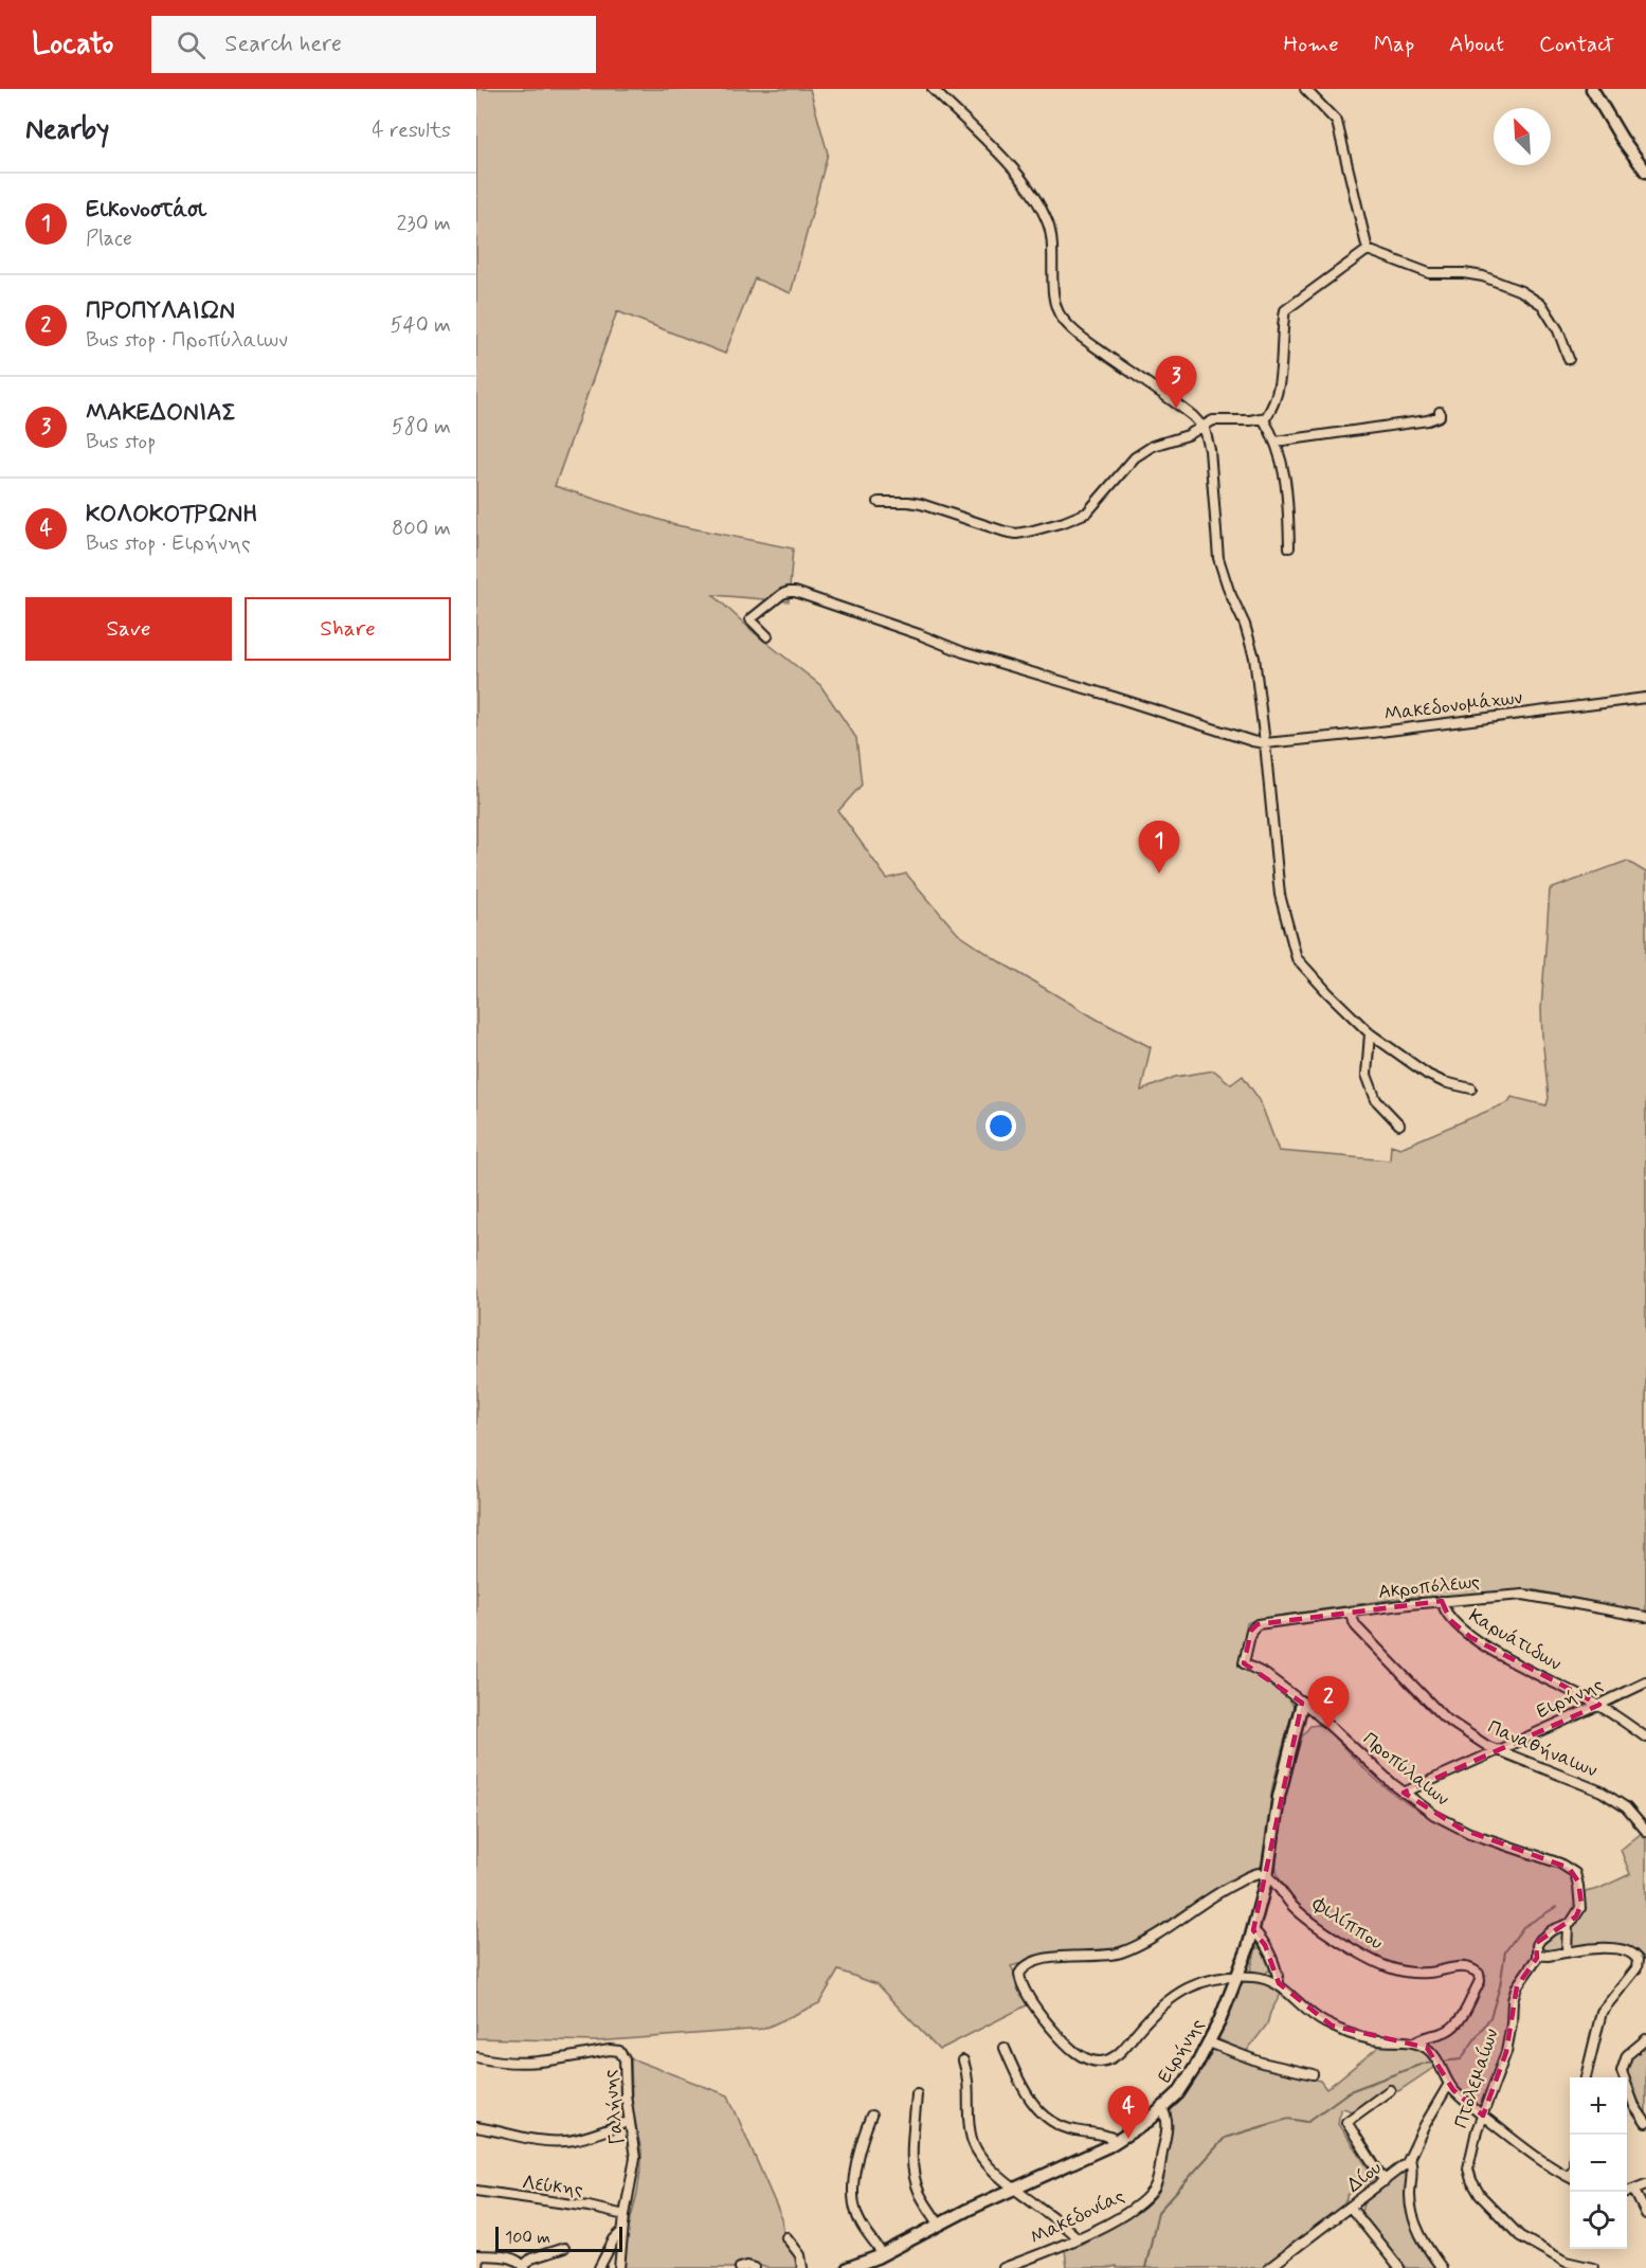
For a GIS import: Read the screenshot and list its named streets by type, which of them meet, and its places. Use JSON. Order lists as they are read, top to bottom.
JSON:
{
  "streets": {
    "street": [
      "Μακεδονομάχων",
      "Ακροπόλεως",
      "Καρυάτιδων",
      "Ειρήνης",
      "Παναθήναιων",
      "Προπύλαιων",
      "Φιλίππου",
      "Πτολεμαίων",
      "Γαλήνης",
      "Δίου",
      "Λεύκης",
      "Μακεδονίας"
    ]
  },
  "crossings": [
    ["Ακροπόλεως", "Καρυάτιδων"],
    ["Ακροπόλεως", "Παναθήναιων"],
    ["Ακροπόλεως", "Προπύλαιων"],
    ["Καρυάτιδων", "Ειρήνης"],
    ["Ειρήνης", "Παναθήναιων"],
    ["Ειρήνης", "Προπύλαιων"],
    ["Ειρήνης", "Φιλίππου"],
    ["Ειρήνης", "Μακεδονίας"],
    ["Προπύλαιων", "Πτολεμαίων"],
    ["Γαλήνης", "Λεύκης"]
  ],
  "scale_bar": "100 m",
  "north": "top left",
  "page": {
    "header": "Locato",
    "search": "Search here",
    "nav": [
      "Home",
      "Map",
      "About",
      "Contact"
    ],
    "heading": ["Nearby", "4 results"],
    "list": [
      {
        "mark": "1",
        "name": "Εικονοστάσι",
        "note": "Place",
        "value": "230 m"
      },
      {
        "mark": "2",
        "name": "ΠΡΟΠΥΛΑΙΩΝ",
        "note": "Bus stop · Προπύλαιων",
        "value": "540 m"
      },
      {
        "mark": "3",
        "name": "ΜΑΚΕΔΟΝΙΑΣ",
        "note": "Bus stop",
        "value": "580 m"
      },
      {
        "mark": "4",
        "name": "ΚΟΛΟΚΟΤΡΩΝΗ",
        "note": "Bus stop · Ειρήνης",
        "value": "800 m"
      }
    ],
    "pins": [
      "3",
      "1",
      "2",
      "4"
    ],
    "buttons": ["Save", "Share"],
    "map_buttons": ["+", "−"],
    "scale": "100 m"
  }
}
